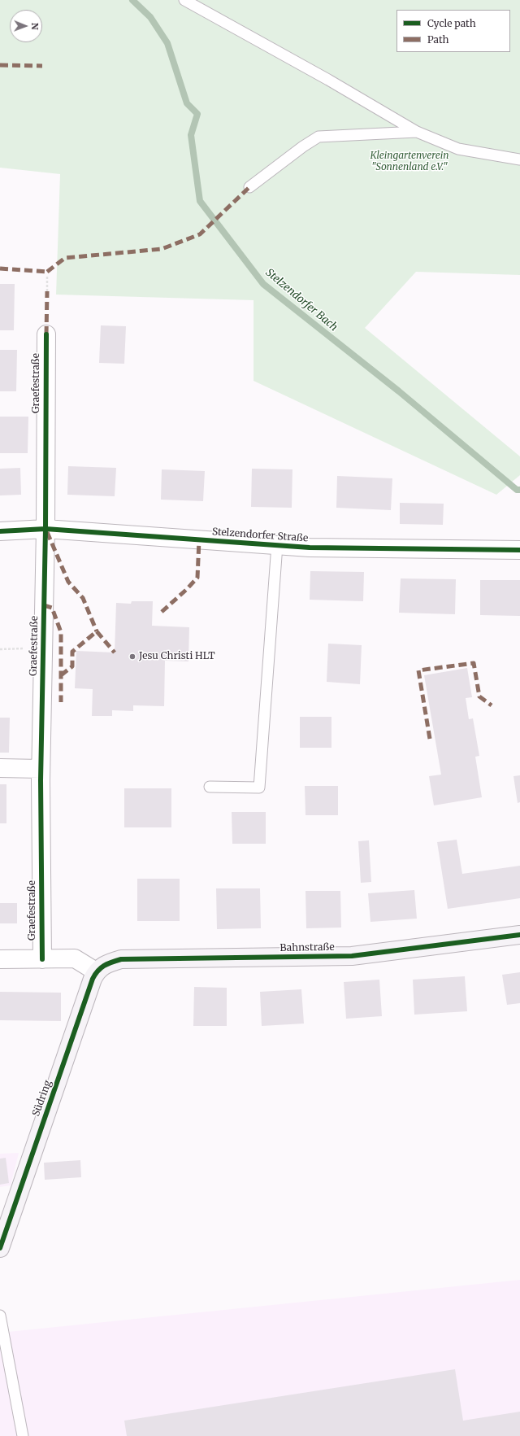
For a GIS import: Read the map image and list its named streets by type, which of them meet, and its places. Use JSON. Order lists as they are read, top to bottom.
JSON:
{
  "streets": {
    "street": [
      "Graefestraße",
      "Stelzendorfer Straße",
      "Bahnstraße",
      "Südring"
    ]
  },
  "crossings": [
    ["Graefestraße", "Stelzendorfer Straße"],
    ["Bahnstraße", "Südring"]
  ],
  "water": ["Stelzendorfer Bach"],
  "parks": ["Kleingartenverein \"Sonnenland e.V.\""],
  "places": ["Jesu Christi HLT"],
  "legend": ["Cycle path", "Path"],
  "north": "right"
}
